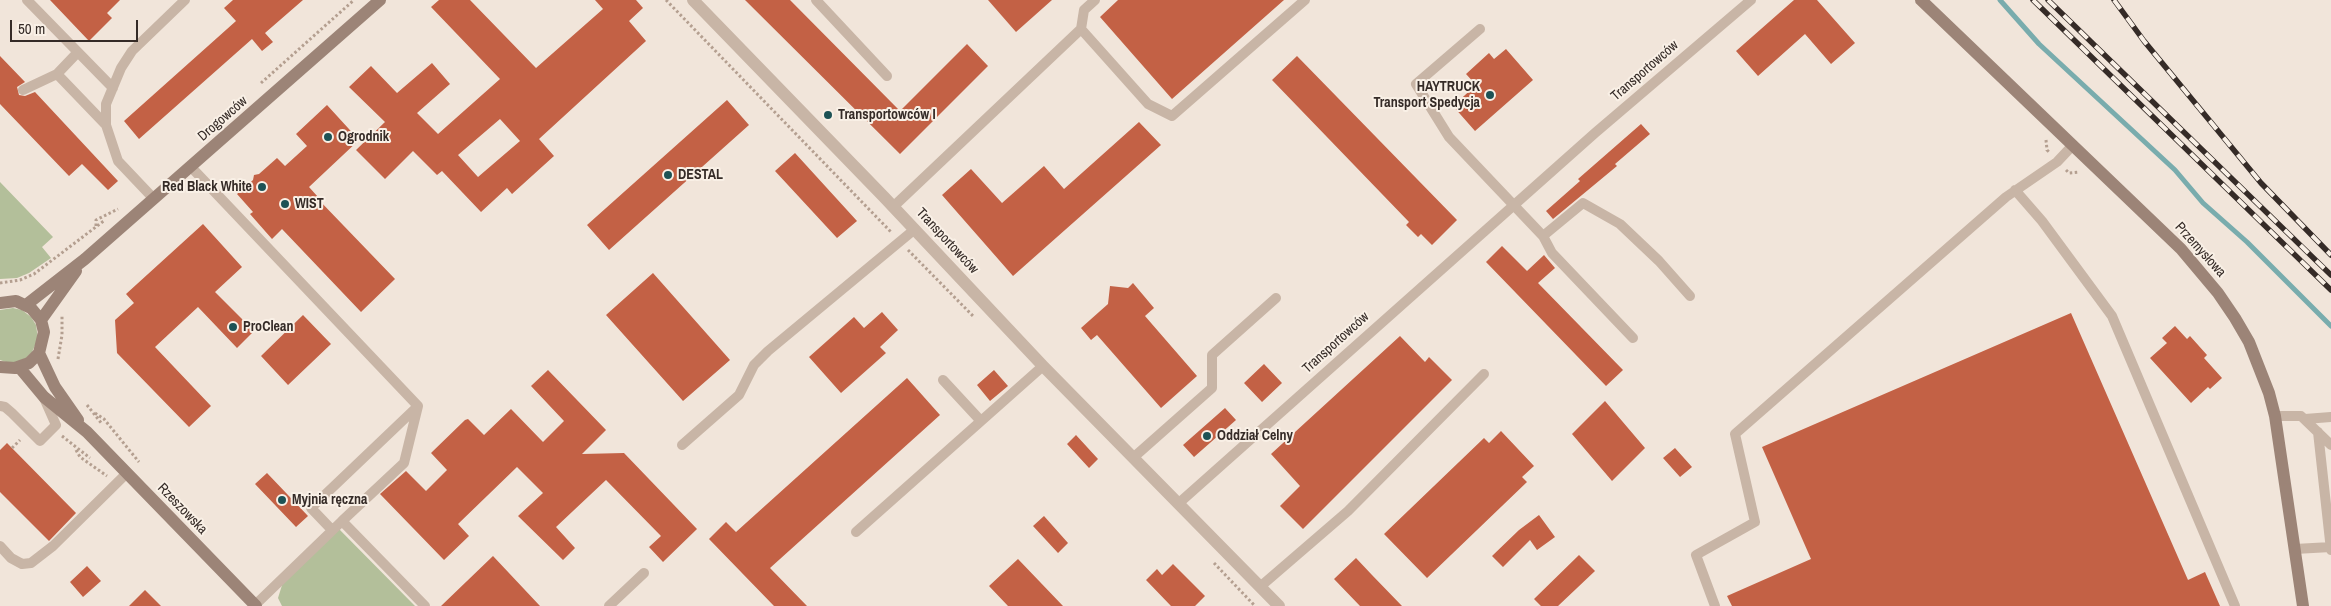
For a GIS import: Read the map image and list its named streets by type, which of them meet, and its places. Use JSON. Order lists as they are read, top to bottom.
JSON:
{
  "streets": {
    "street": [
      "Transportowców",
      "Drogowców",
      "Przemysłowa",
      "Rzeszowska"
    ]
  },
  "places": [
    "HAYTRUCK Transport Spedycja",
    "Transportowców I",
    "Ogrodnik",
    "DESTAL",
    "Red Black White",
    "WIST",
    "ProClean",
    "Oddział Celny",
    "Myjnia ręczna"
  ],
  "scale_bar": "50 m"
}
